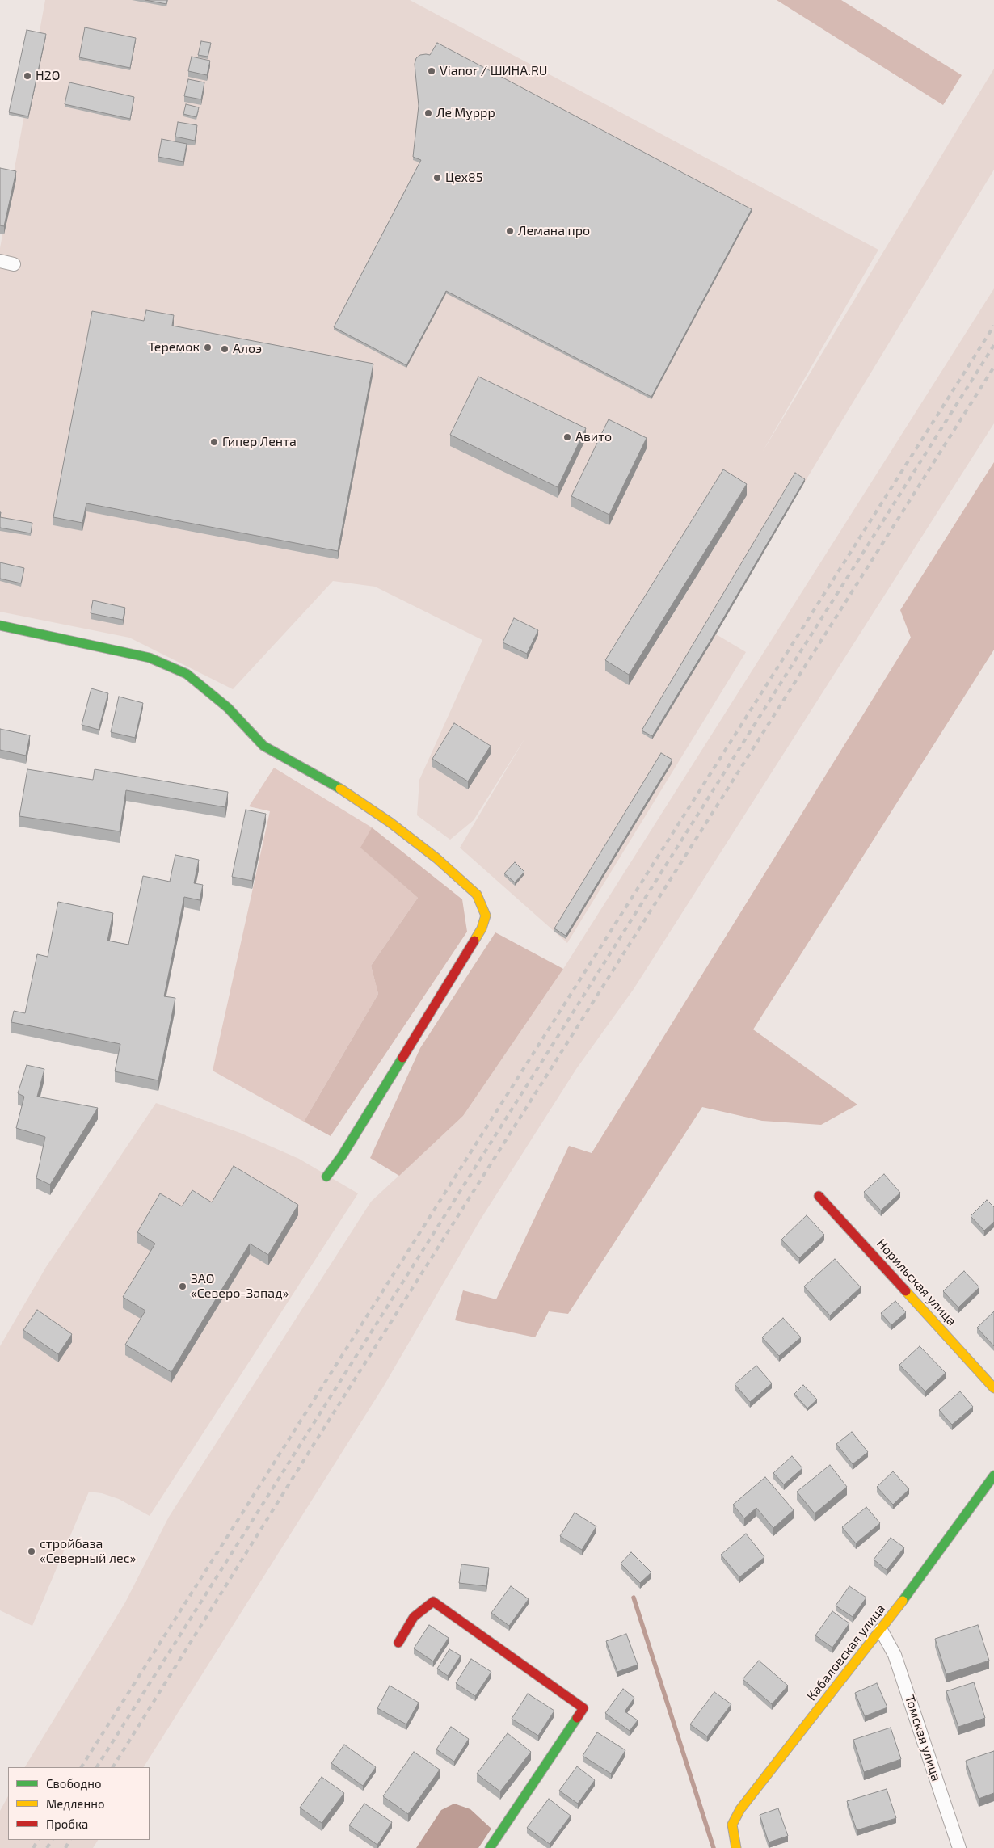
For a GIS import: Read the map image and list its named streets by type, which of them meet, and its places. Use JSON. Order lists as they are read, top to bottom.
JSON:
{
  "streets": {
    "street": ["Норильская улица", "Кабаловская улица", "Томская улица"]
  },
  "crossings": [
    ["Кабаловская улица", "Томская улица"]
  ],
  "places": [
    "Vianor / ШИНА.RU",
    "H2O",
    "Ле'Муррр",
    "Цех85",
    "Лемана про",
    "Теремок",
    "Алоэ",
    "Авито",
    "Гипер Лента",
    "ЗАО «Северо-Запад»",
    "стройбаза «Северный лес»"
  ],
  "legend": ["Свободно", "Медленно", "Пробка"]
}
